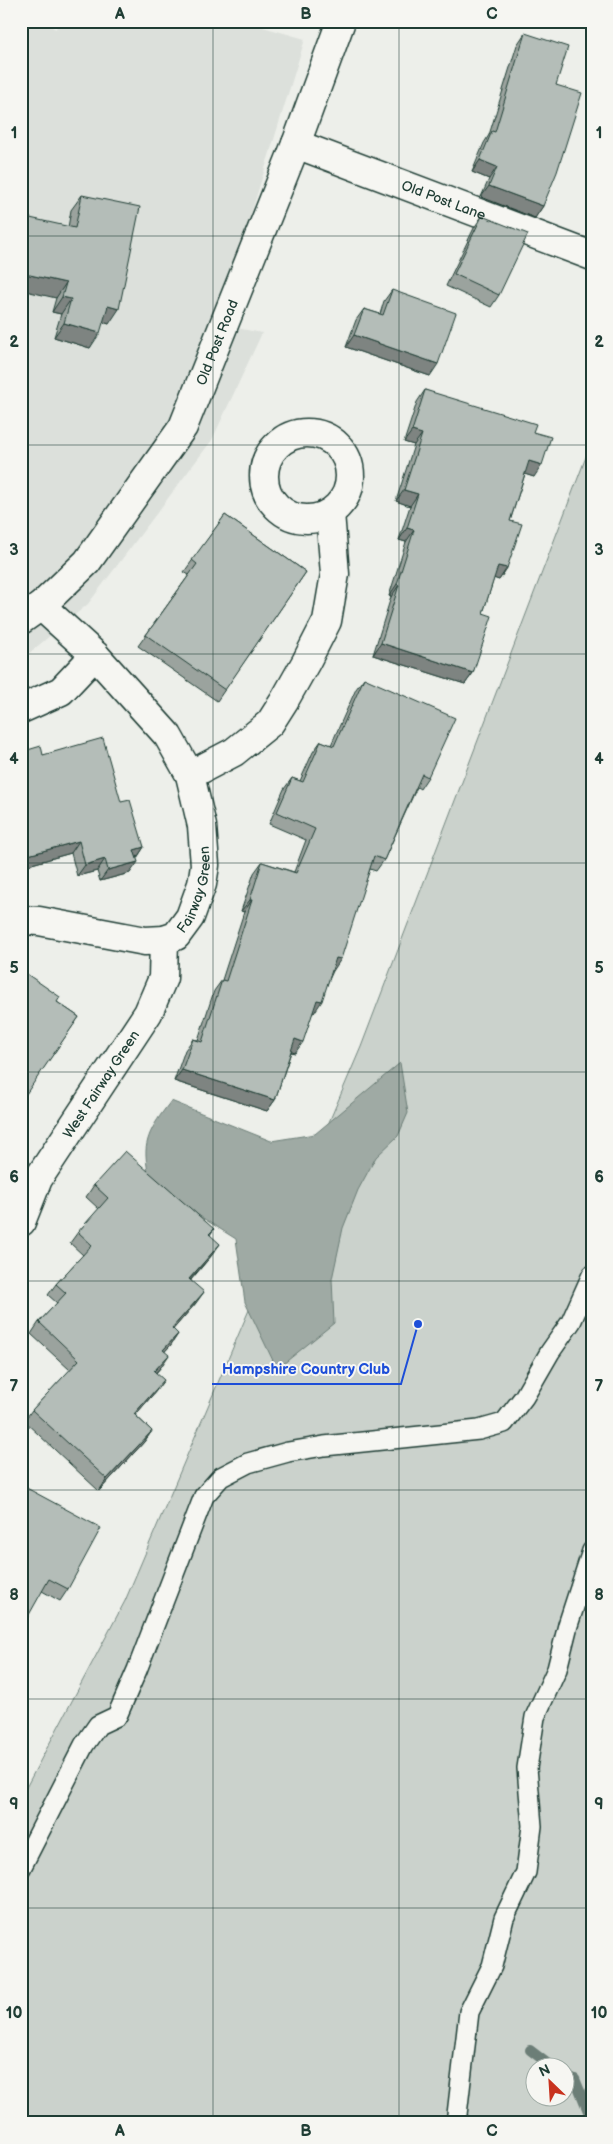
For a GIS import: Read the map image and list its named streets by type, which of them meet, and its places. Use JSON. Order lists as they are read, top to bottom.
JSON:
{
  "streets": {
    "street": [
      "Old Post Lane",
      "Old Post Road",
      "Fairway Green",
      "West Fairway Green"
    ]
  },
  "crossings": [
    ["Old Post Lane", "Old Post Road"],
    ["Old Post Road", "Fairway Green"],
    ["Fairway Green", "West Fairway Green"]
  ],
  "places": ["Hampshire Country Club"],
  "north": "top left",
  "grid": {
    "columns": ["A", "B", "C"],
    "rows": [
      "1",
      "2",
      "3",
      "4",
      "5",
      "6",
      "7",
      "8",
      "9",
      "10"
    ]
  }
}
